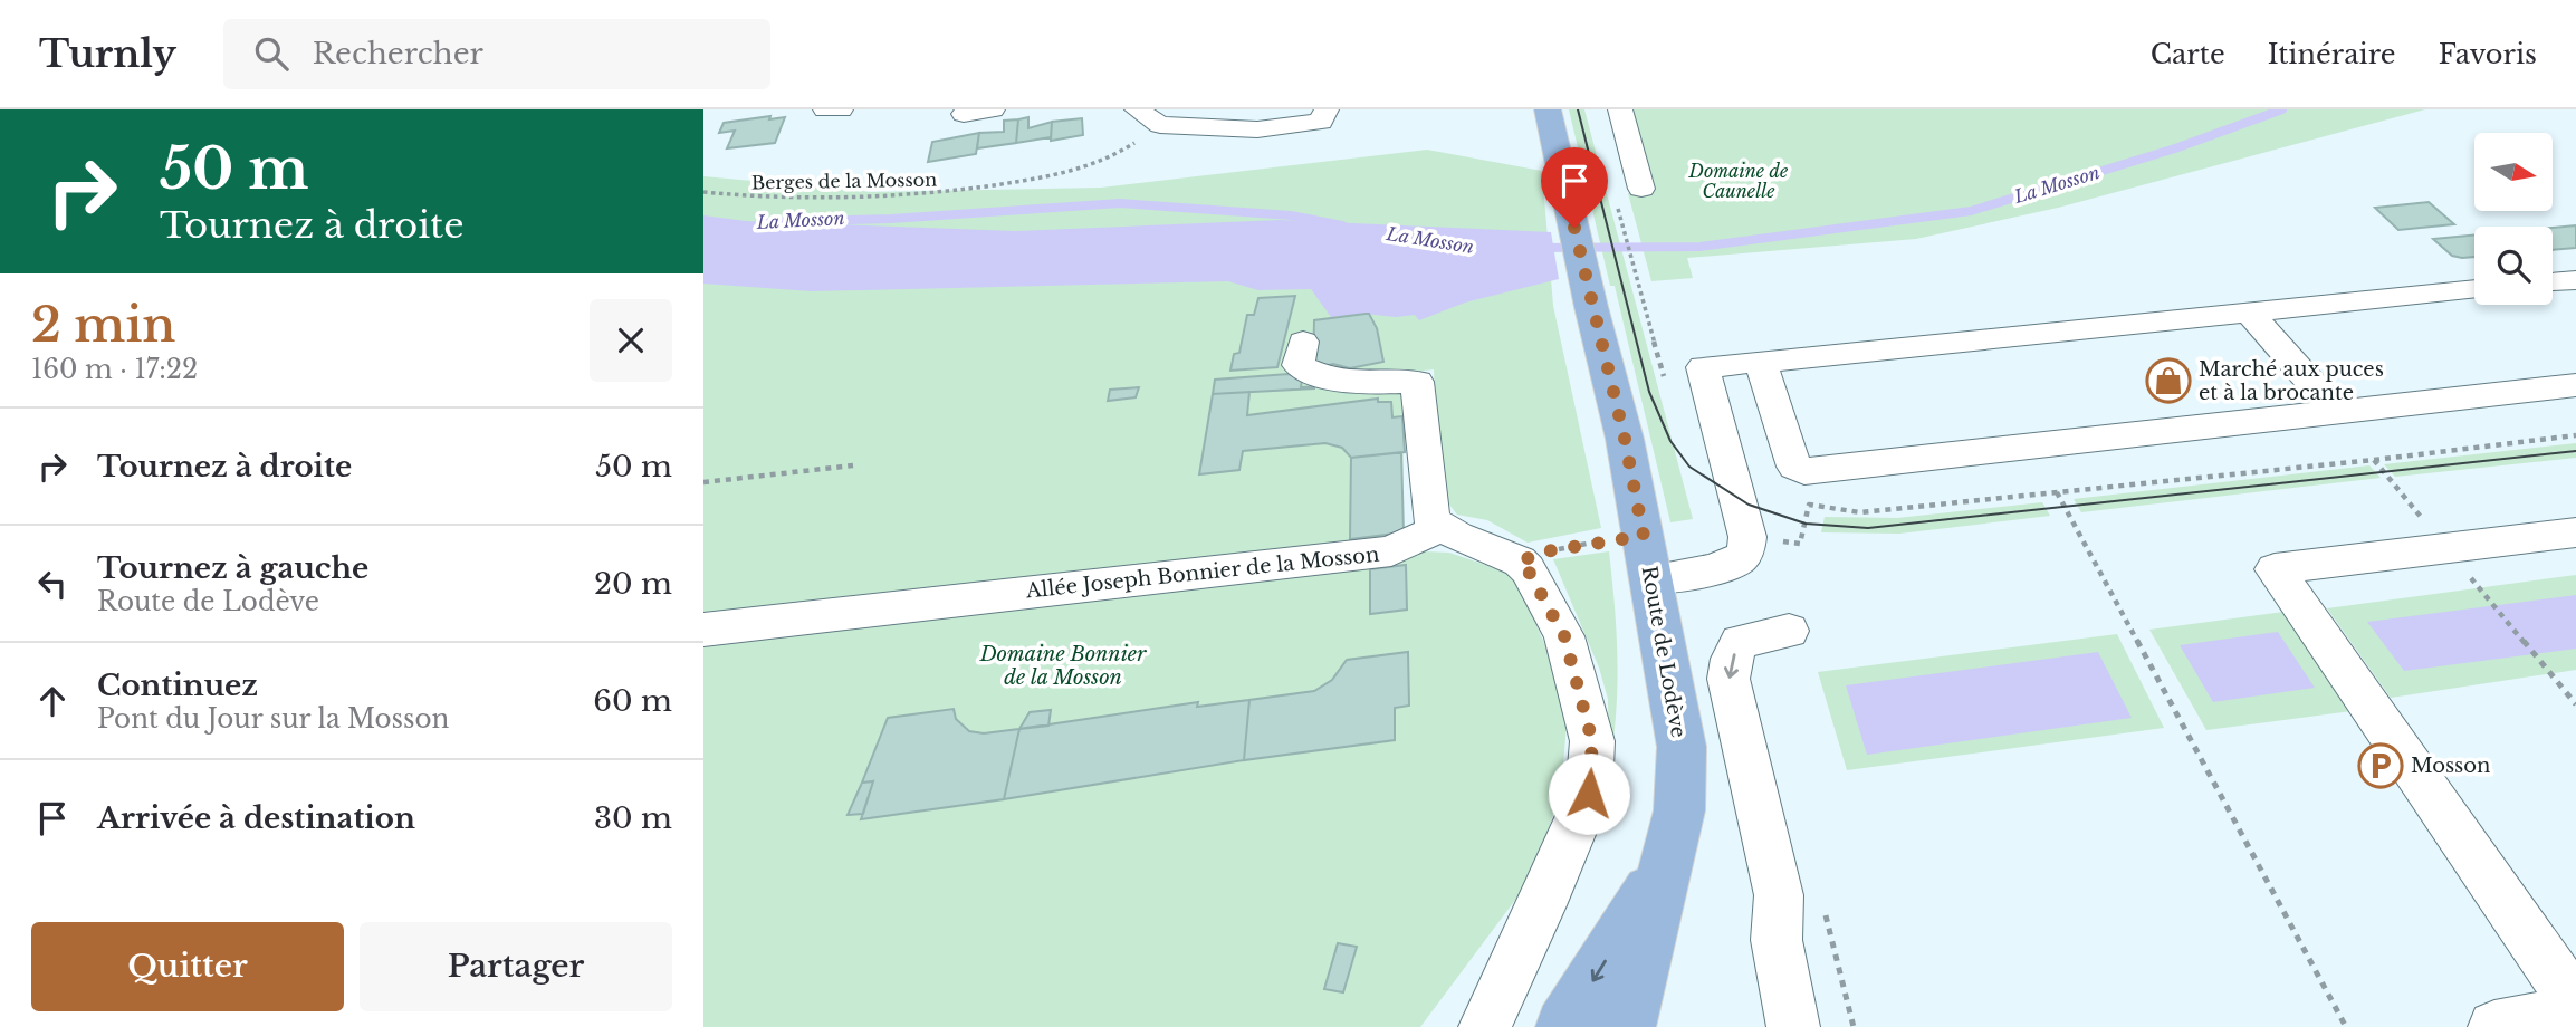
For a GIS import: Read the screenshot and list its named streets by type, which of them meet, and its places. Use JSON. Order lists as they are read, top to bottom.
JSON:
{
  "streets": {
    "main road": ["Route de Lodève"],
    "street": ["Allée Joseph Bonnier de la Mosson"],
    "path": ["Berges de la Mosson"]
  },
  "water": ["La Mosson"],
  "parks": ["Domaine de Caunelle", "Domaine Bonnier de la Mosson"],
  "places": {
    "shop": ["Marché aux puces et à la brocante"],
    "parking": ["Mosson"]
  },
  "north": "right",
  "page": {
    "header": "Turnly",
    "search": "Rechercher",
    "nav": ["Carte", "Itinéraire", "Favoris"],
    "turn": ["50 m", "Tournez à droite"],
    "heading": ["2 min", "160 m · 17:22"],
    "list": [
      {
        "name": "Tournez à droite",
        "value": "50 m"
      },
      {
        "name": "Tournez à gauche",
        "note": "Route de Lodève",
        "value": "20 m"
      },
      {
        "name": "Continuez",
        "note": "Pont du Jour sur la Mosson",
        "value": "60 m"
      },
      {
        "name": "Arrivée à destination",
        "value": "30 m"
      }
    ],
    "buttons": ["Quitter", "Partager"]
  }
}
